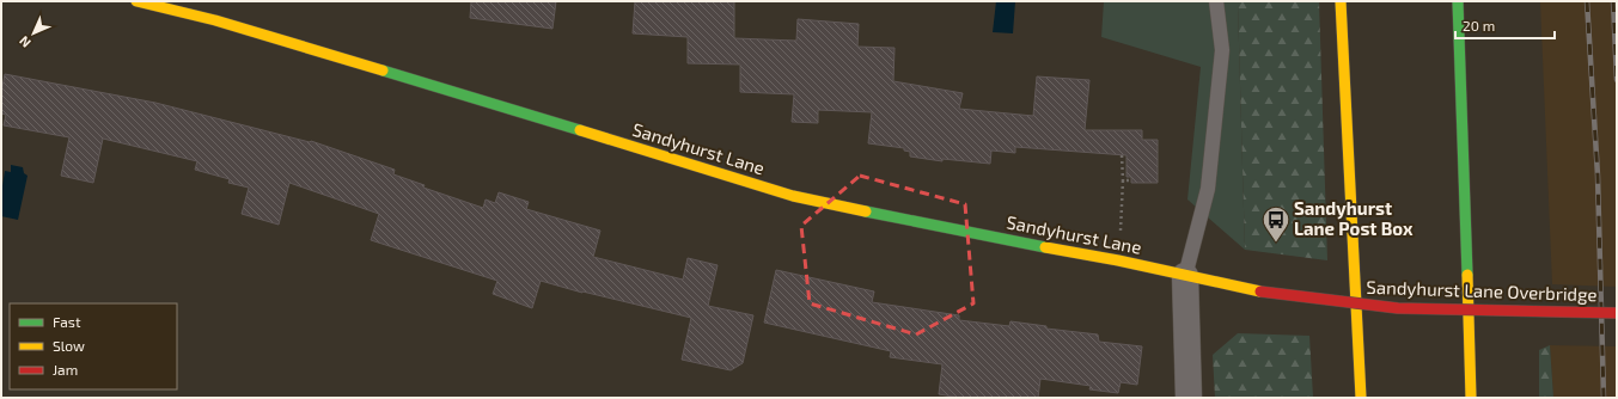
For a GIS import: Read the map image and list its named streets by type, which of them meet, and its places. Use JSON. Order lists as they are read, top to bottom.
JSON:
{
  "streets": {
    "main road": ["Sandyhurst Lane", "Sandyhurst Lane Overbridge"]
  },
  "crossings": [
    ["Sandyhurst Lane", "Sandyhurst Lane Overbridge"]
  ],
  "places": {
    "bus stop": ["Sandyhurst Lane Post Box"]
  },
  "legend": ["Fast", "Slow", "Jam"],
  "scale_bar": "20 m",
  "north": "bottom left"
}
